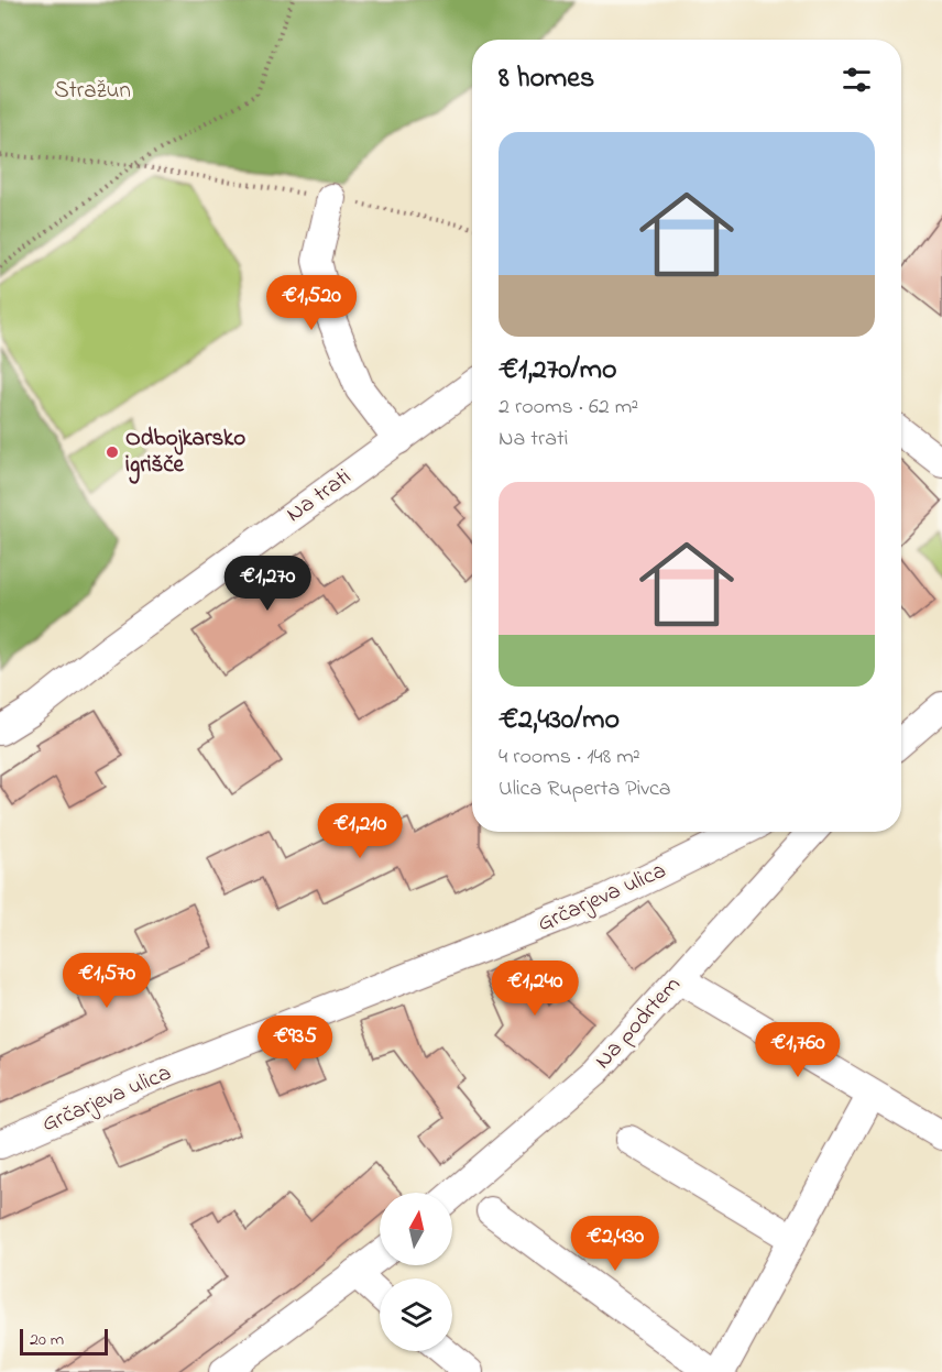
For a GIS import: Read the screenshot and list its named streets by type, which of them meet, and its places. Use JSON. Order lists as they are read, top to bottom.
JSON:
{
  "streets": {
    "street": ["Na trati", "Grčarjeva ulica", "Na podrtem"]
  },
  "parks": ["Stražun"],
  "places": ["Odbojkarsko igrišče"],
  "scale_bar": "20 m",
  "north": "top",
  "page": {
    "heading": "8 homes",
    "list": [
      {
        "name": "€1,270/mo",
        "note": "2 rooms · 62 m² · Na trati"
      },
      {
        "name": "€2,430/mo",
        "note": "4 rooms · 148 m² · Ulica Ruperta Pivca"
      }
    ],
    "price": [
      "€1,520",
      "€1,270",
      "€1,210",
      "€1,570",
      "€1,240",
      "€935",
      "€1,760",
      "€2,430"
    ],
    "scale": "20 m"
  }
}
